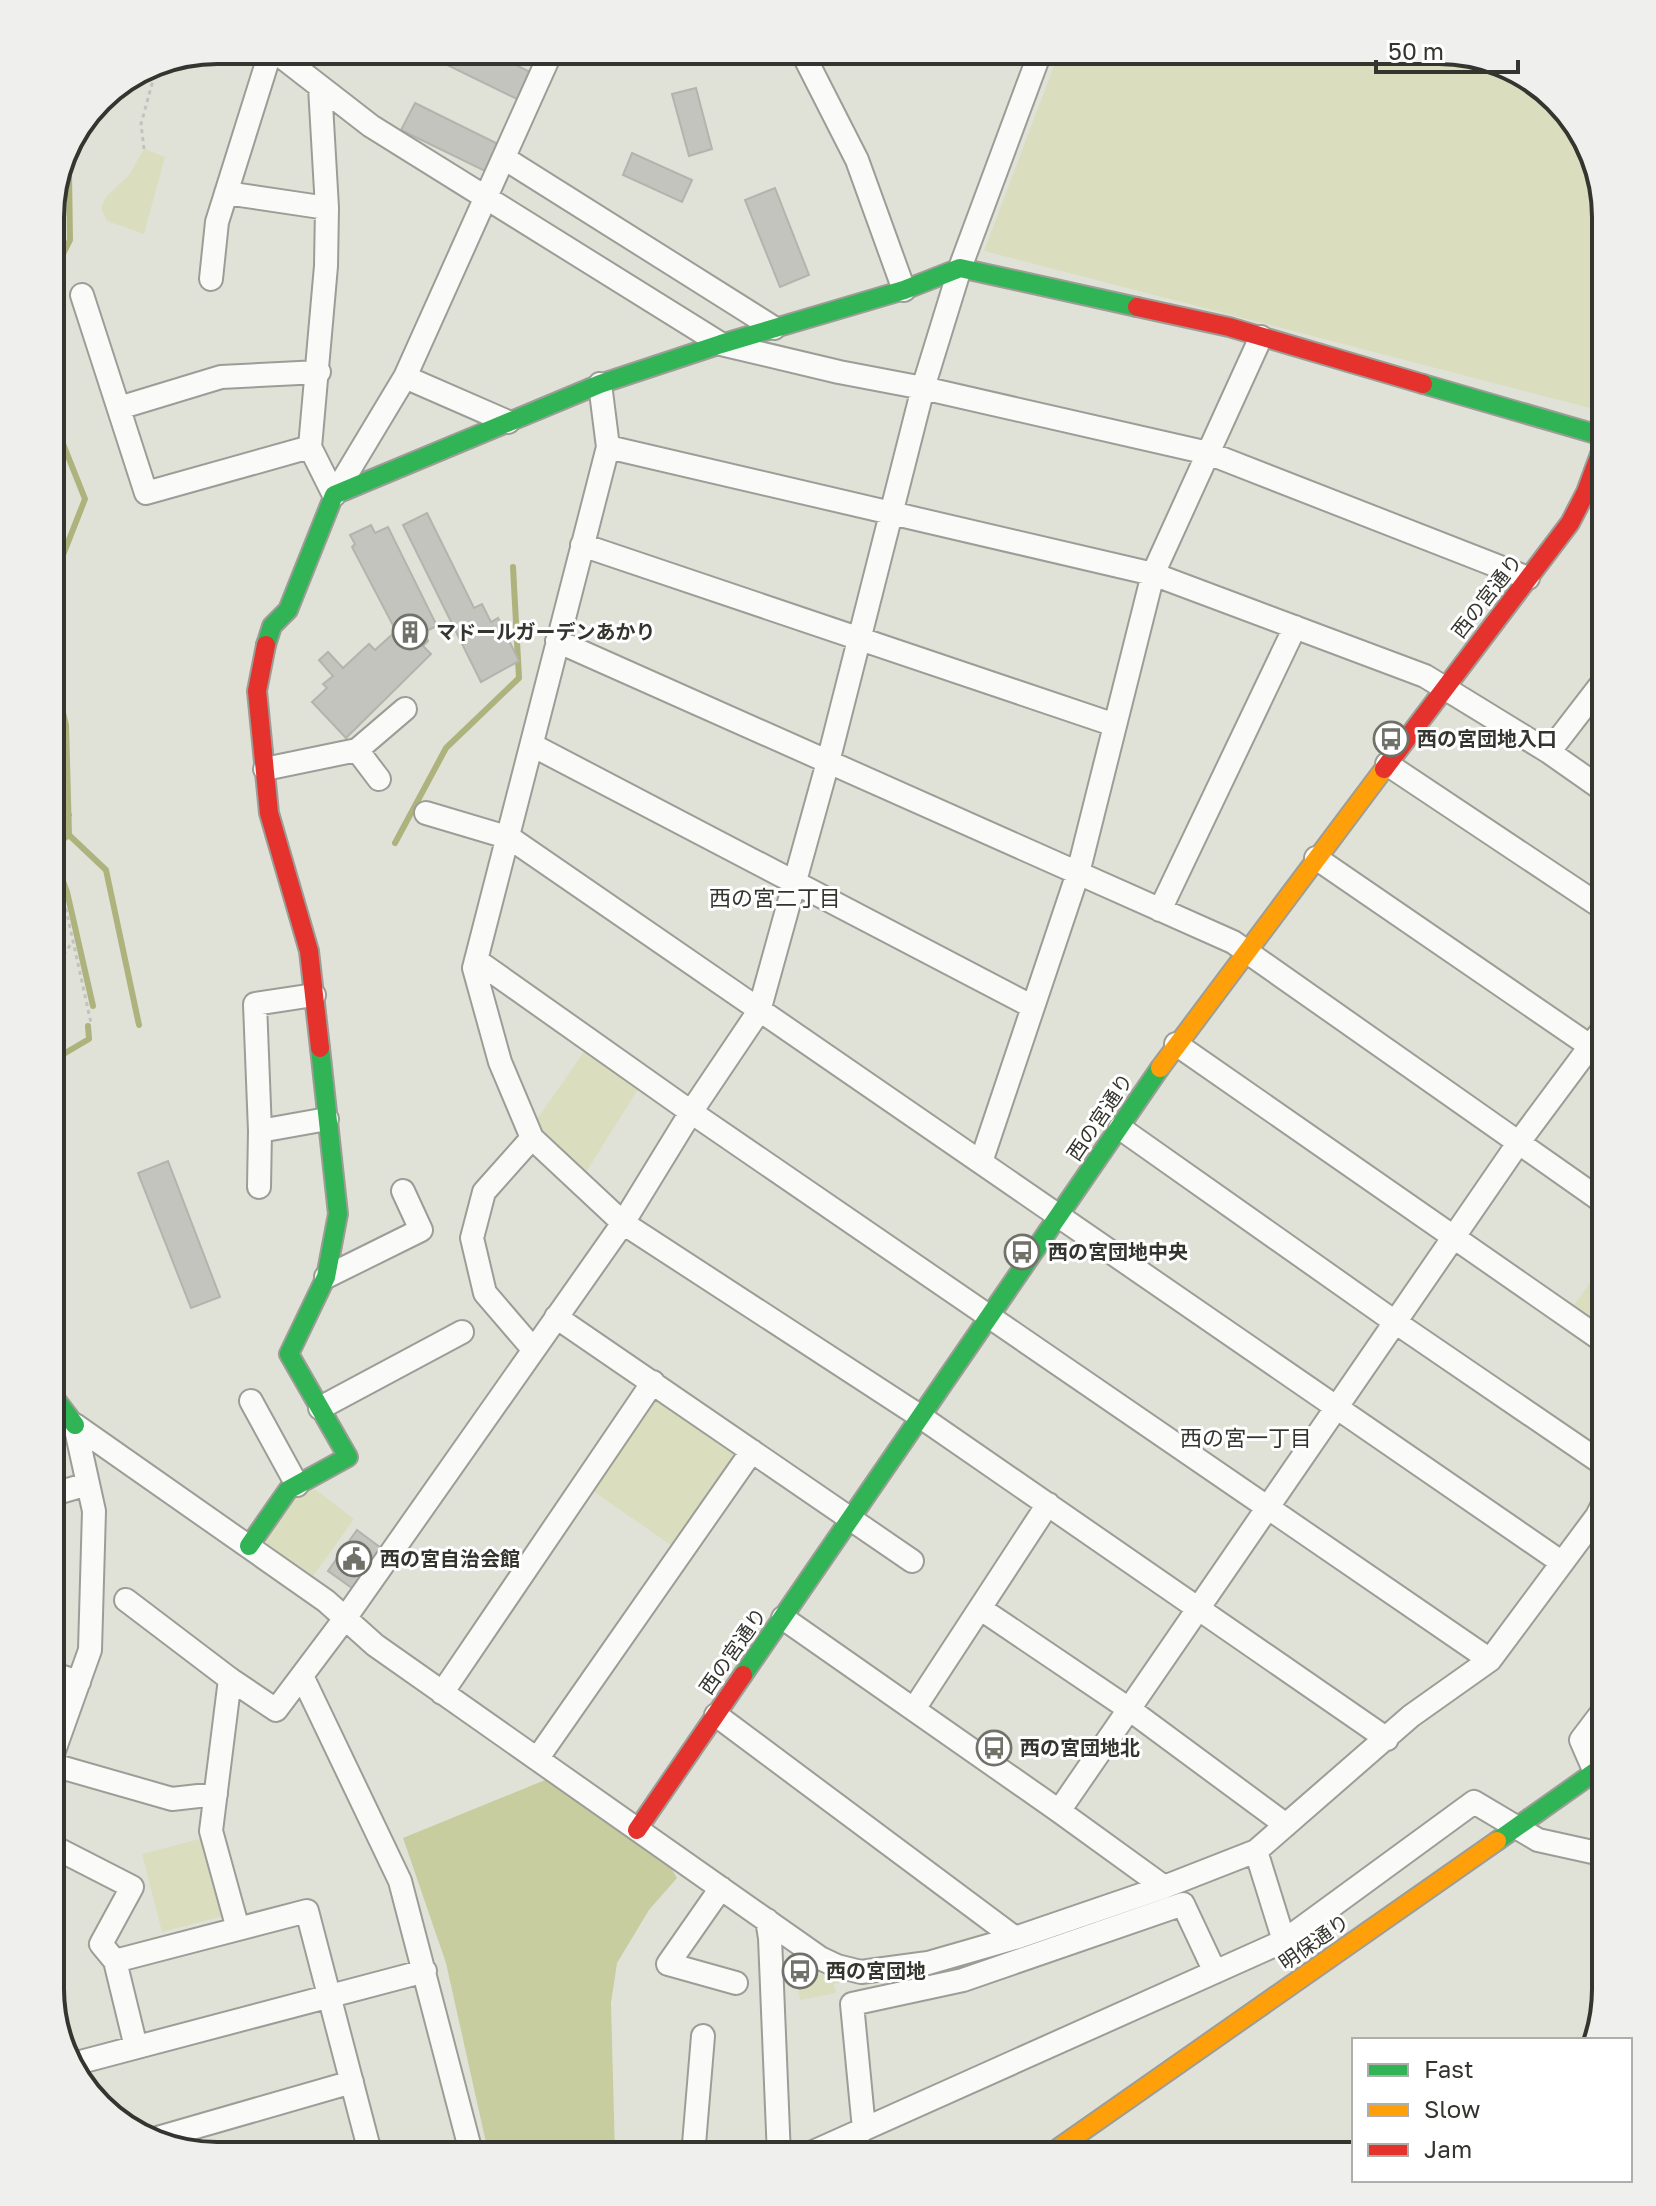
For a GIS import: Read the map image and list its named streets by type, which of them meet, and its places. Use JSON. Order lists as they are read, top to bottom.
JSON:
{
  "streets": {
    "street": ["西の宮通り", "明保通り"]
  },
  "districts": ["西の宮二丁目", "西の宮一丁目"],
  "places": {
    "building": ["マドールガーデンあかり"],
    "bus stop": [
      "西の宮団地入口",
      "西の宮団地中央",
      "西の宮団地北",
      "西の宮団地"
    ],
    "public building": ["西の宮自治会館"]
  },
  "legend": ["Fast", "Slow", "Jam"],
  "scale_bar": "50 m"
}
